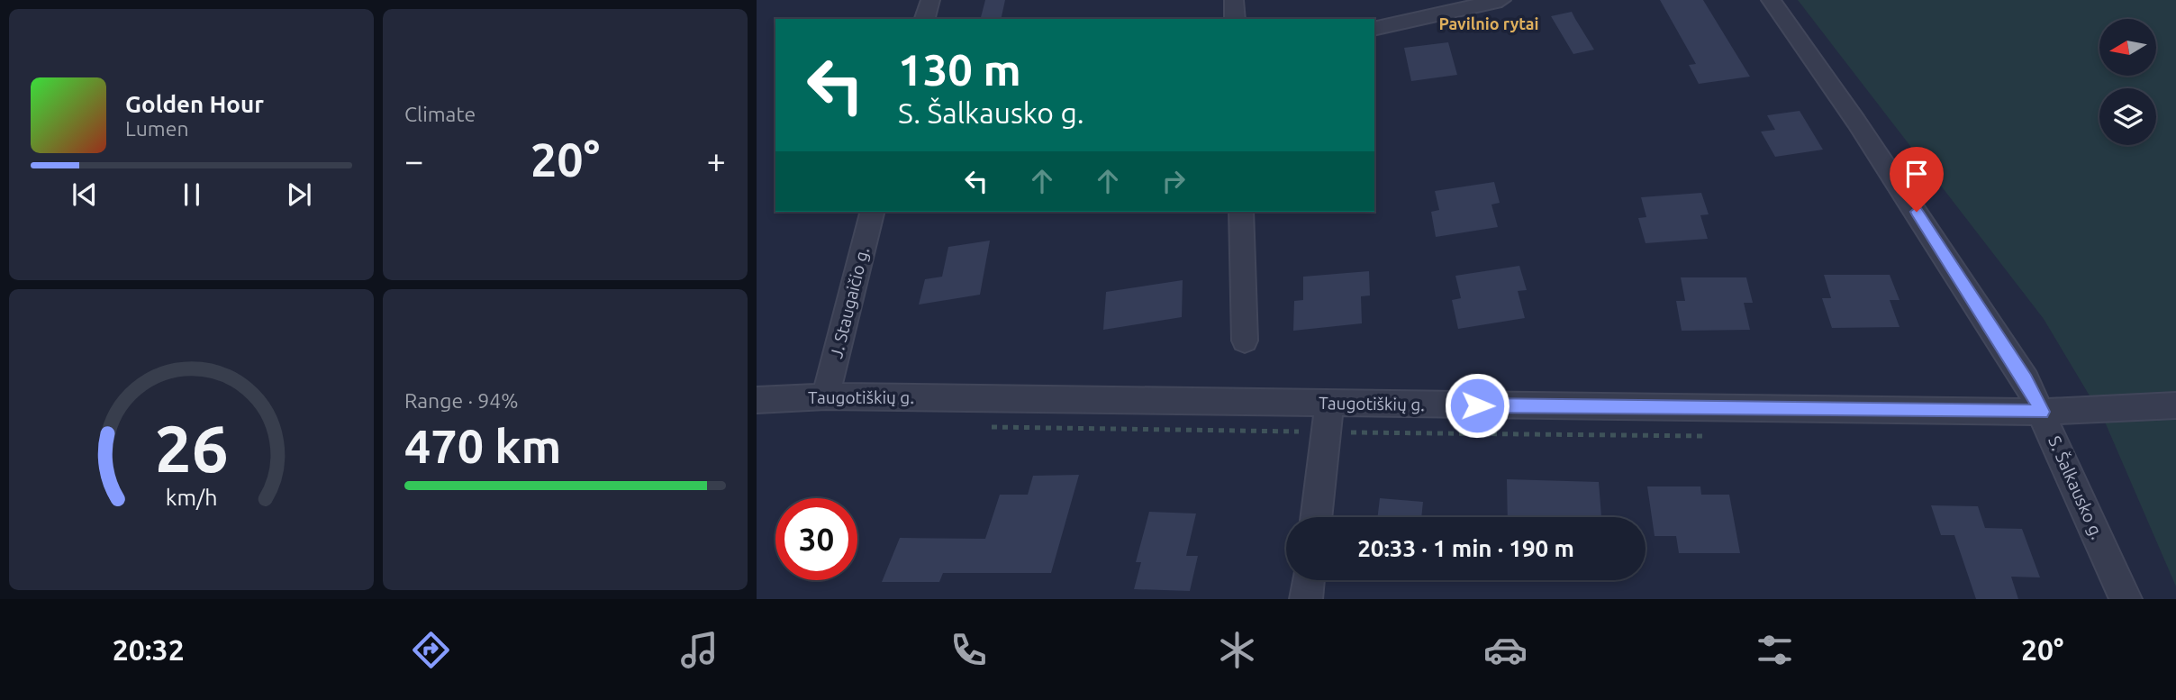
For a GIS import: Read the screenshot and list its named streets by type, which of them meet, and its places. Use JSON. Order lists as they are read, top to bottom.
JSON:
{
  "streets": {
    "street": ["J. Staugaičio g.", "Taugotiškių g.", "S. Šalkausko g."]
  },
  "crossings": [
    ["J. Staugaičio g.", "Taugotiškių g."],
    ["Taugotiškių g.", "S. Šalkausko g."]
  ],
  "districts": ["Pavilnio rytai"],
  "north": "left",
  "page": {
    "tile": [
      "Climate",
      ["Range · 94%", "470 km"]
    ],
    "turn": ["130 m", "S. Šalkausko g."],
    "song": ["Golden Hour", "Lumen"],
    "heat": ["−", "20°", "+"],
    "limit": "30",
    "trip": "20:33 · 1 min · 190 m",
    "tabs": ["20:32", "20°"],
    "gauge": ["26", "km/h"]
  }
}
